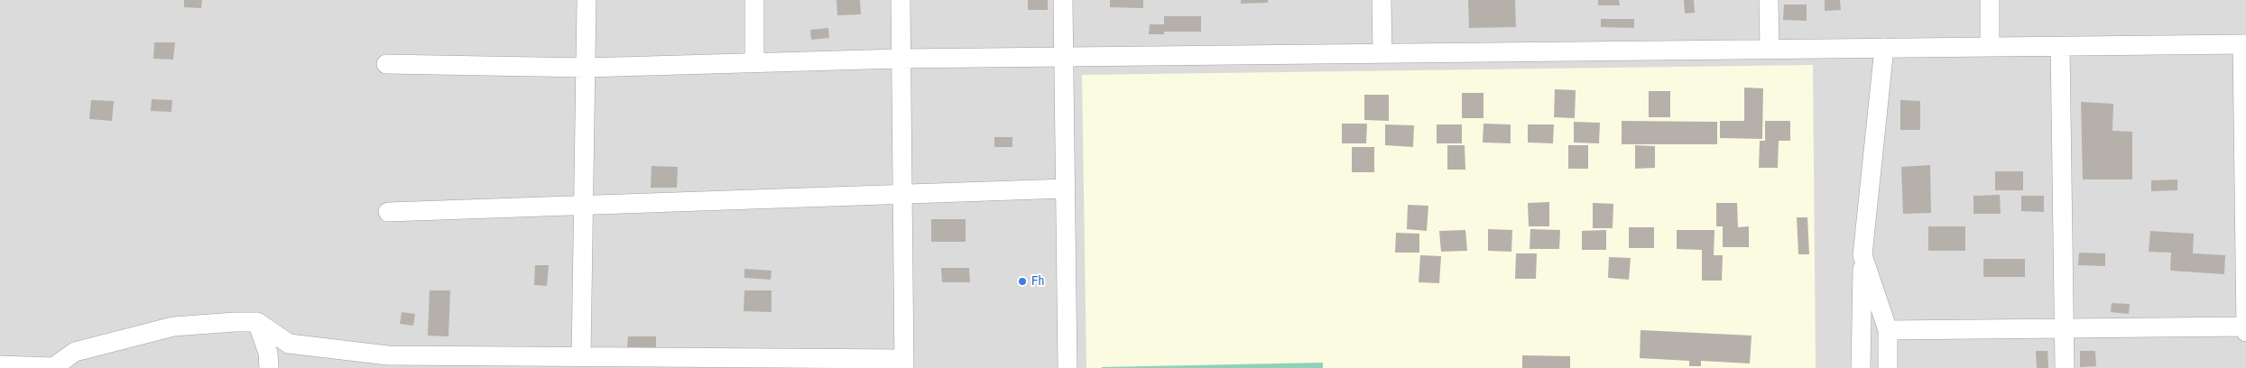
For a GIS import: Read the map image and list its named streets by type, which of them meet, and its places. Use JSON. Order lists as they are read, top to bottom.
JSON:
{
  "places": ["Fh"]
}
